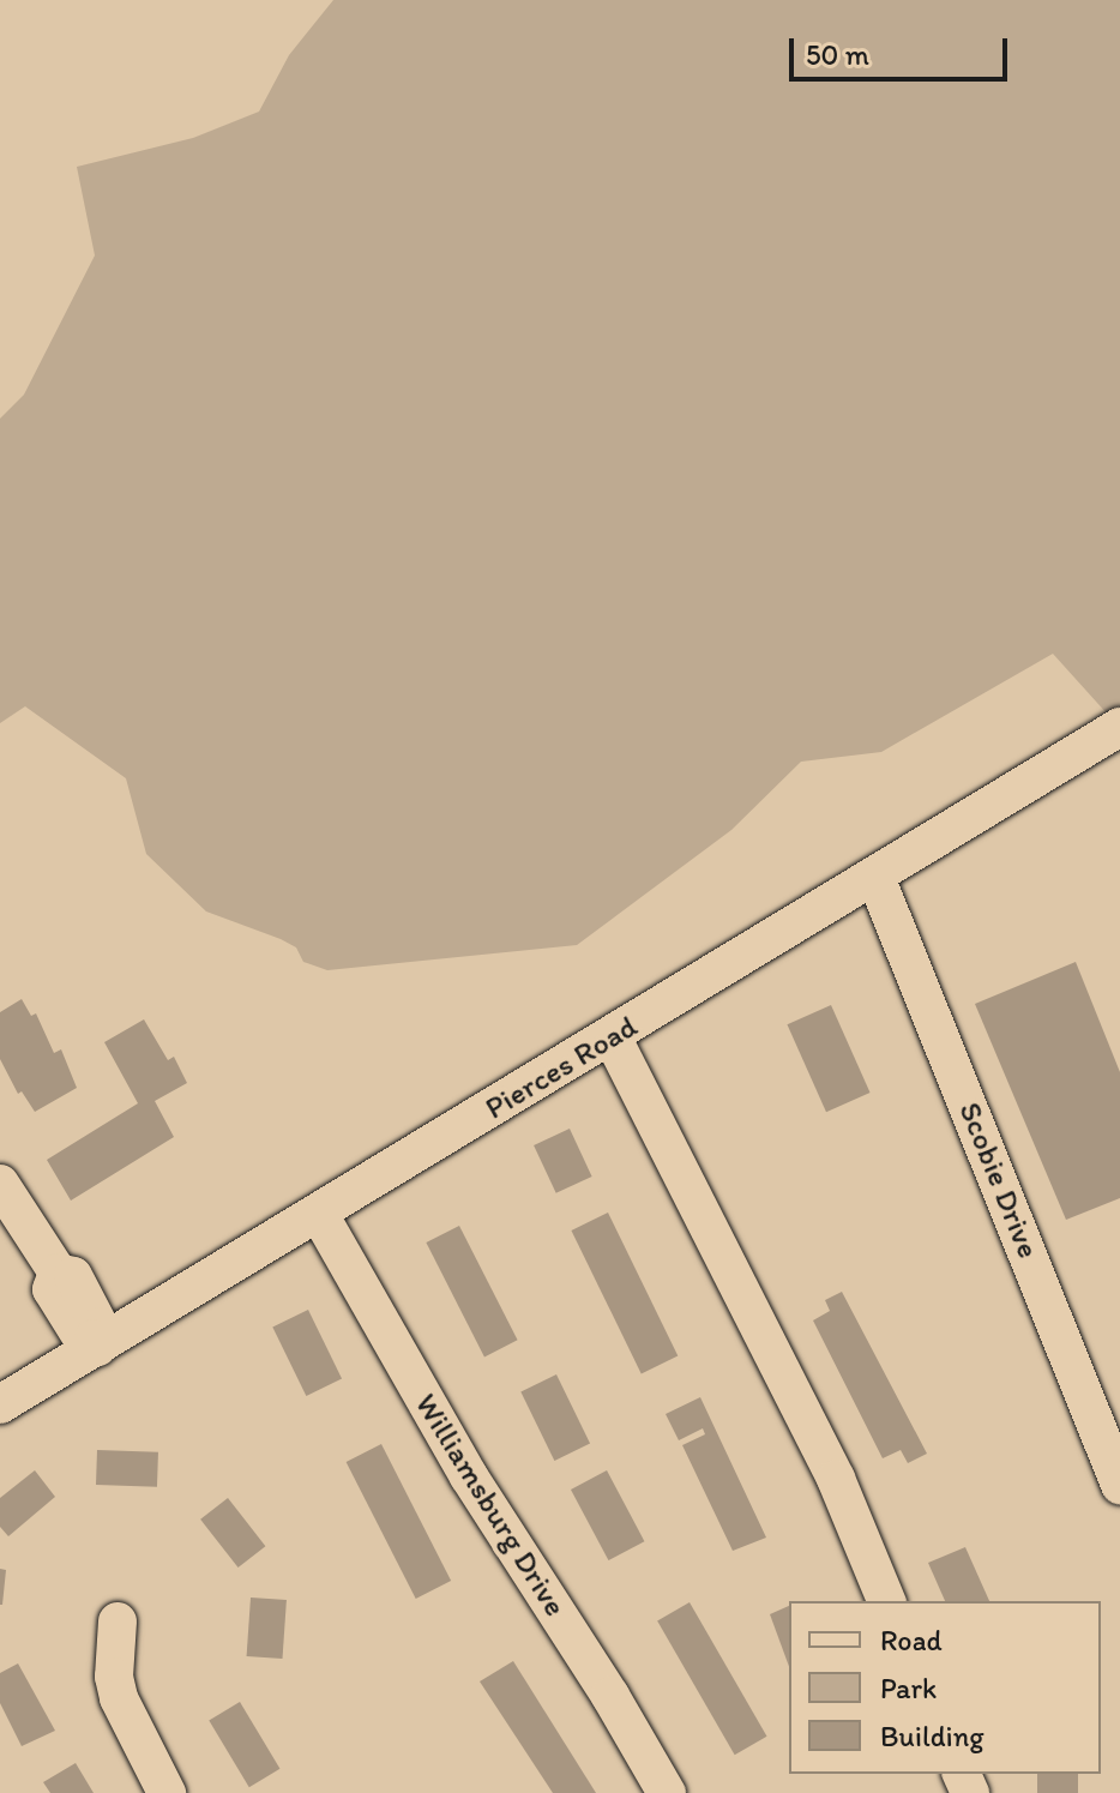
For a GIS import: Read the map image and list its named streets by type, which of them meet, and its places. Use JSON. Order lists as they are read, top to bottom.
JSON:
{
  "streets": {
    "street": ["Pierces Road", "Scobie Drive", "Williamsburg Drive"]
  },
  "crossings": [
    ["Pierces Road", "Scobie Drive"],
    ["Pierces Road", "Williamsburg Drive"]
  ],
  "legend": ["Road", "Park", "Building"],
  "scale_bar": "50 m"
}
